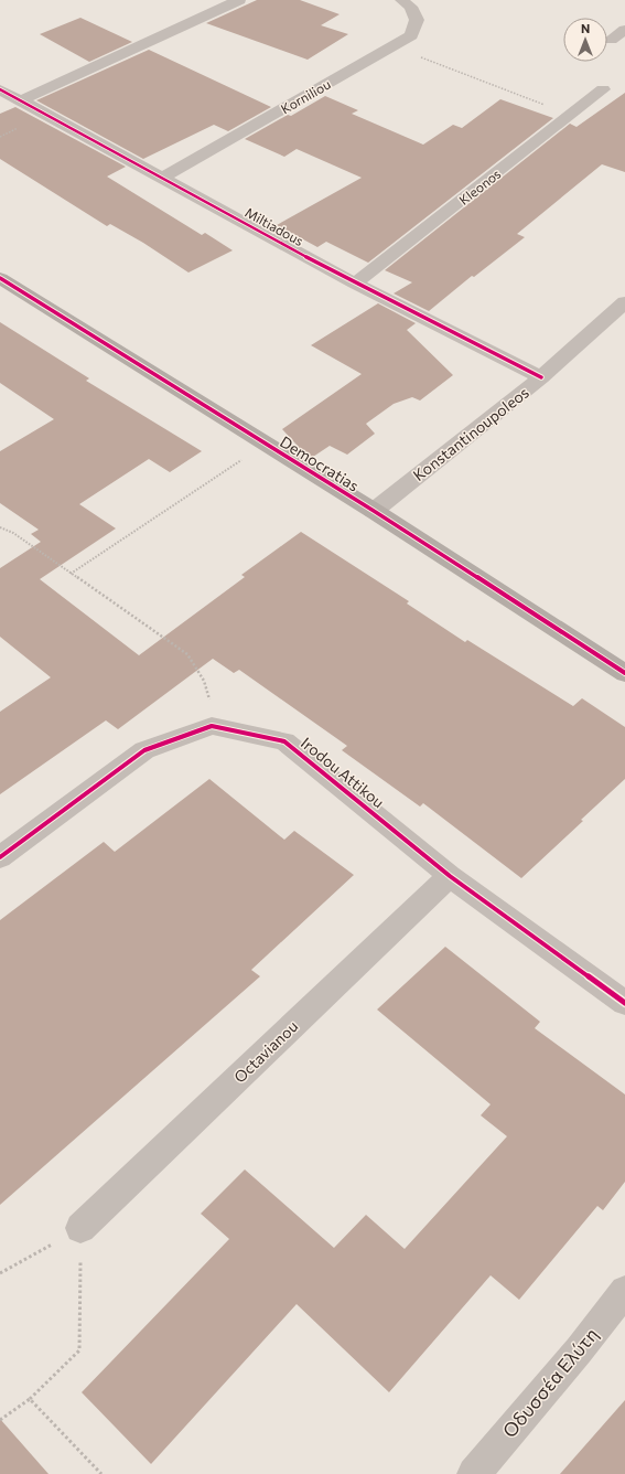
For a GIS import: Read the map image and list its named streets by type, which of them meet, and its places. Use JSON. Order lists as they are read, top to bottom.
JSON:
{
  "streets": {
    "street": [
      "Korniliou",
      "Kleonos",
      "Miltiadous",
      "Konstantinoupoleos",
      "Democratias",
      "Irodou Attikou",
      "Octavianou",
      "Οδυσσέα Ελύτη"
    ]
  },
  "crossings": [
    ["Korniliou", "Miltiadous"],
    ["Kleonos", "Miltiadous"],
    ["Miltiadous", "Konstantinoupoleos"],
    ["Konstantinoupoleos", "Democratias"],
    ["Irodou Attikou", "Octavianou"]
  ],
  "north": "top"
}
